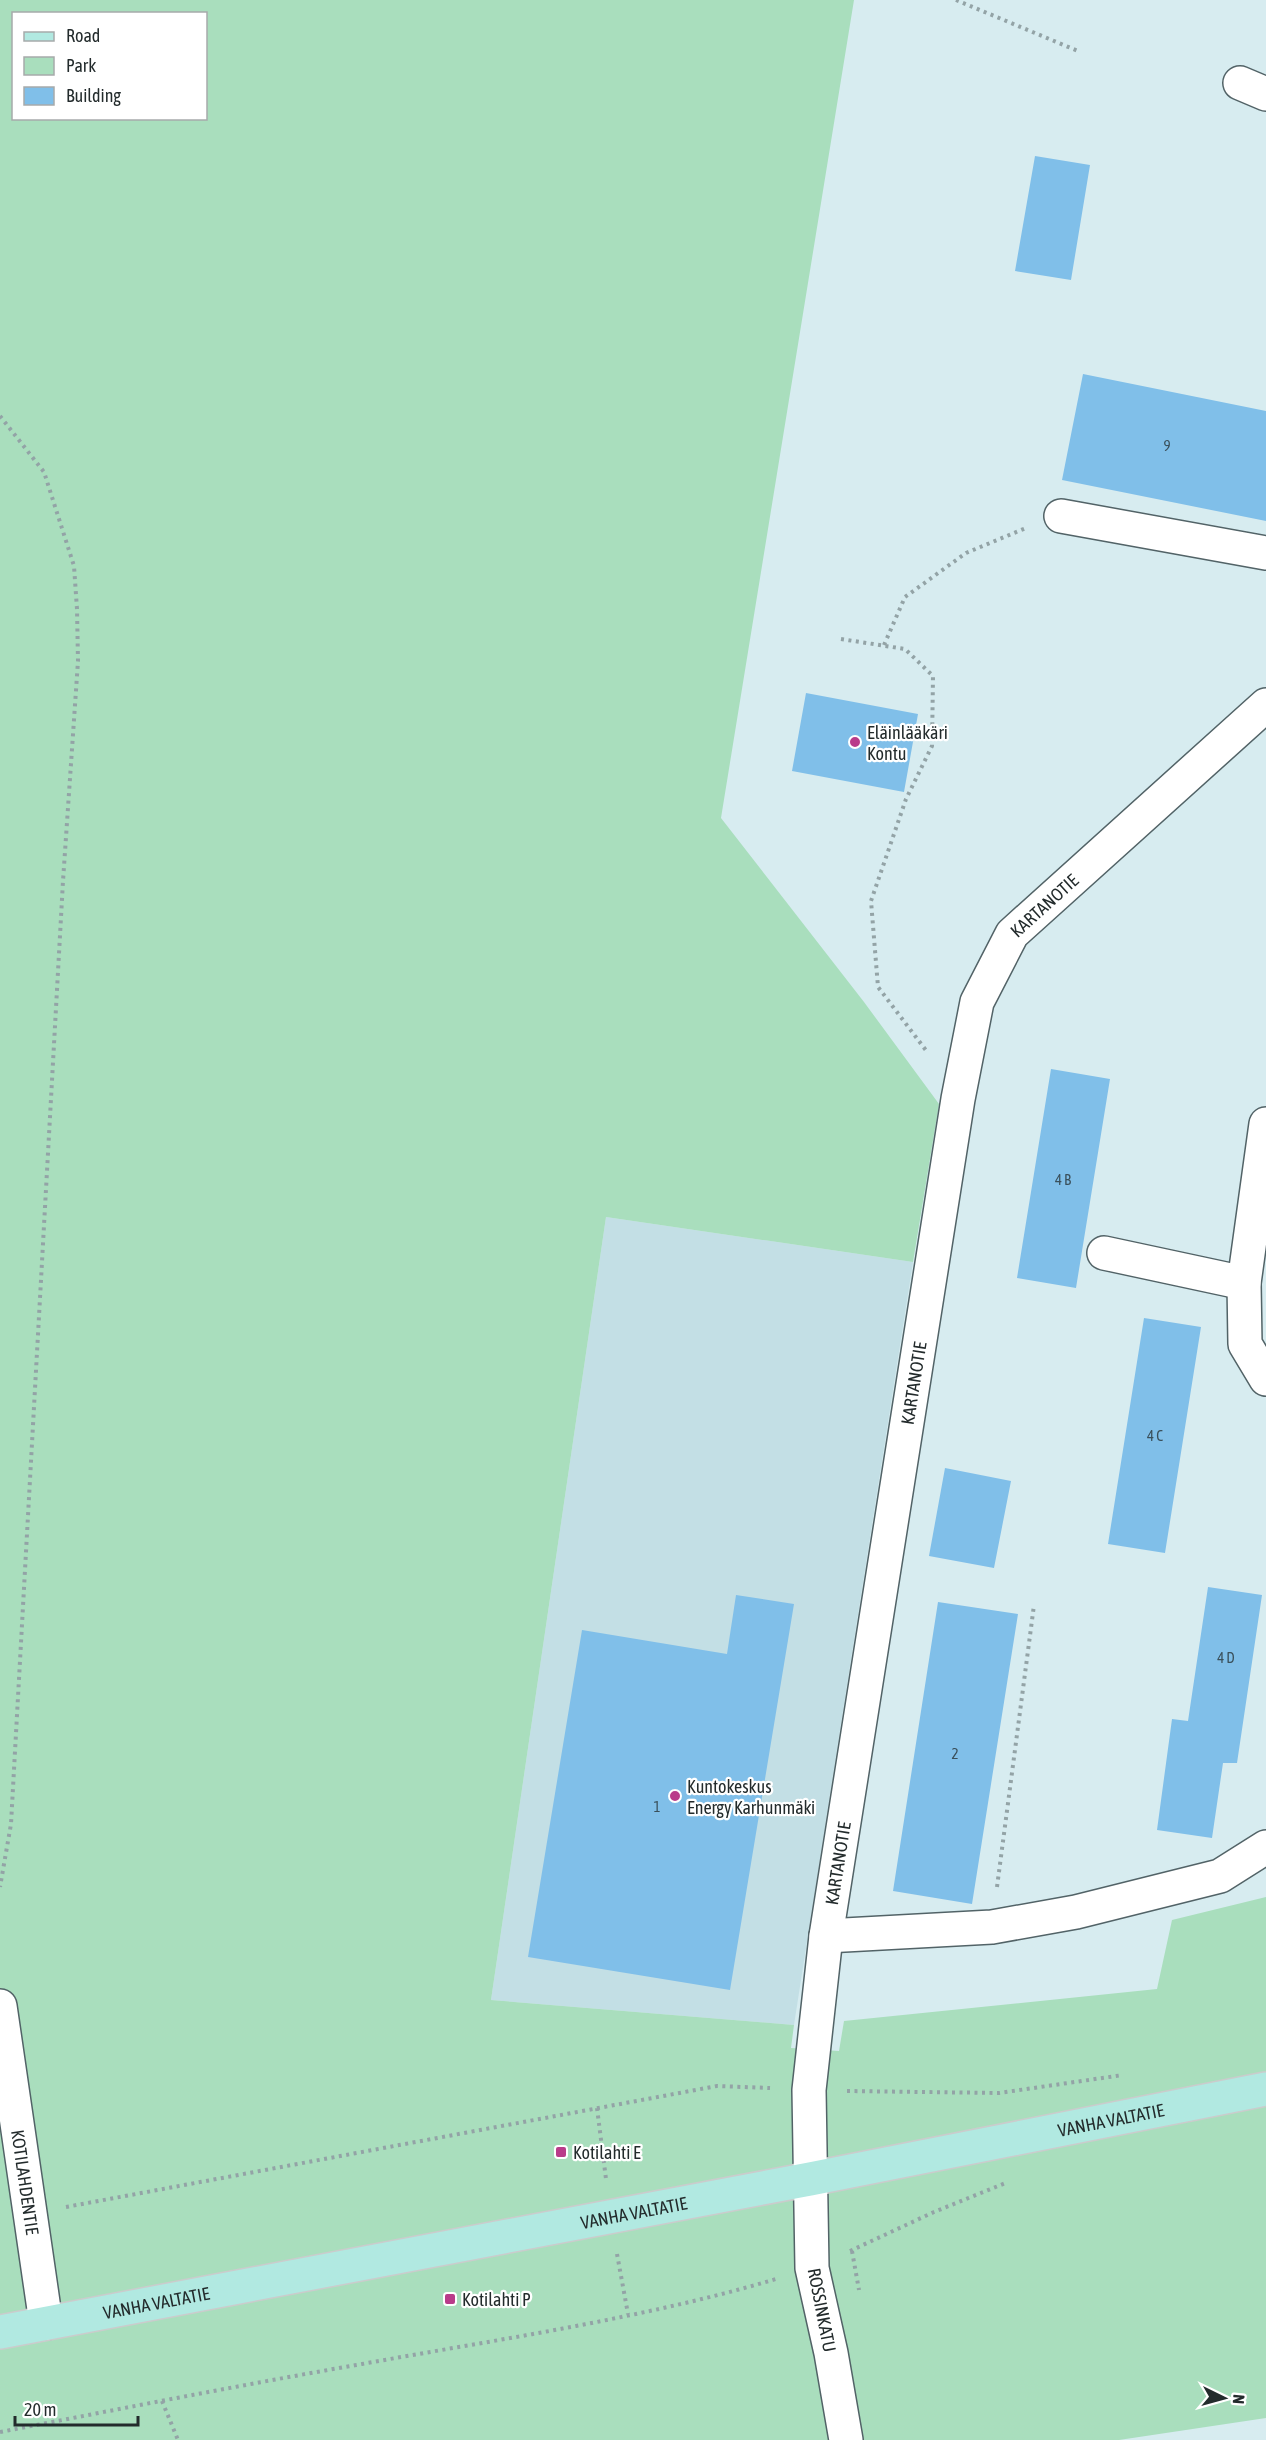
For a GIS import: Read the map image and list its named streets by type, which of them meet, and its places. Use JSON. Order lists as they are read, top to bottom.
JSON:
{
  "streets": {
    "main road": ["VANHA VALTATIE"],
    "street": ["KARTANOTIE", "KOTILAHDENTIE", "ROSSINKATU"]
  },
  "crossings": [
    ["KARTANOTIE", "VANHA VALTATIE"],
    ["KARTANOTIE", "ROSSINKATU"],
    ["VANHA VALTATIE", "KOTILAHDENTIE"],
    ["VANHA VALTATIE", "ROSSINKATU"]
  ],
  "places": {
    "other": ["Eläinlääkäri Kontu", "Kuntokeskus Energy Karhunmäki"],
    "transit": ["Kotilahti E", "Kotilahti P"]
  },
  "house_numbers": [
    "9",
    "4 B",
    "4 C",
    "4 D",
    "2",
    "1"
  ],
  "legend": ["Road", "Park", "Building"],
  "scale_bar": "20 m",
  "north": "right"
}
